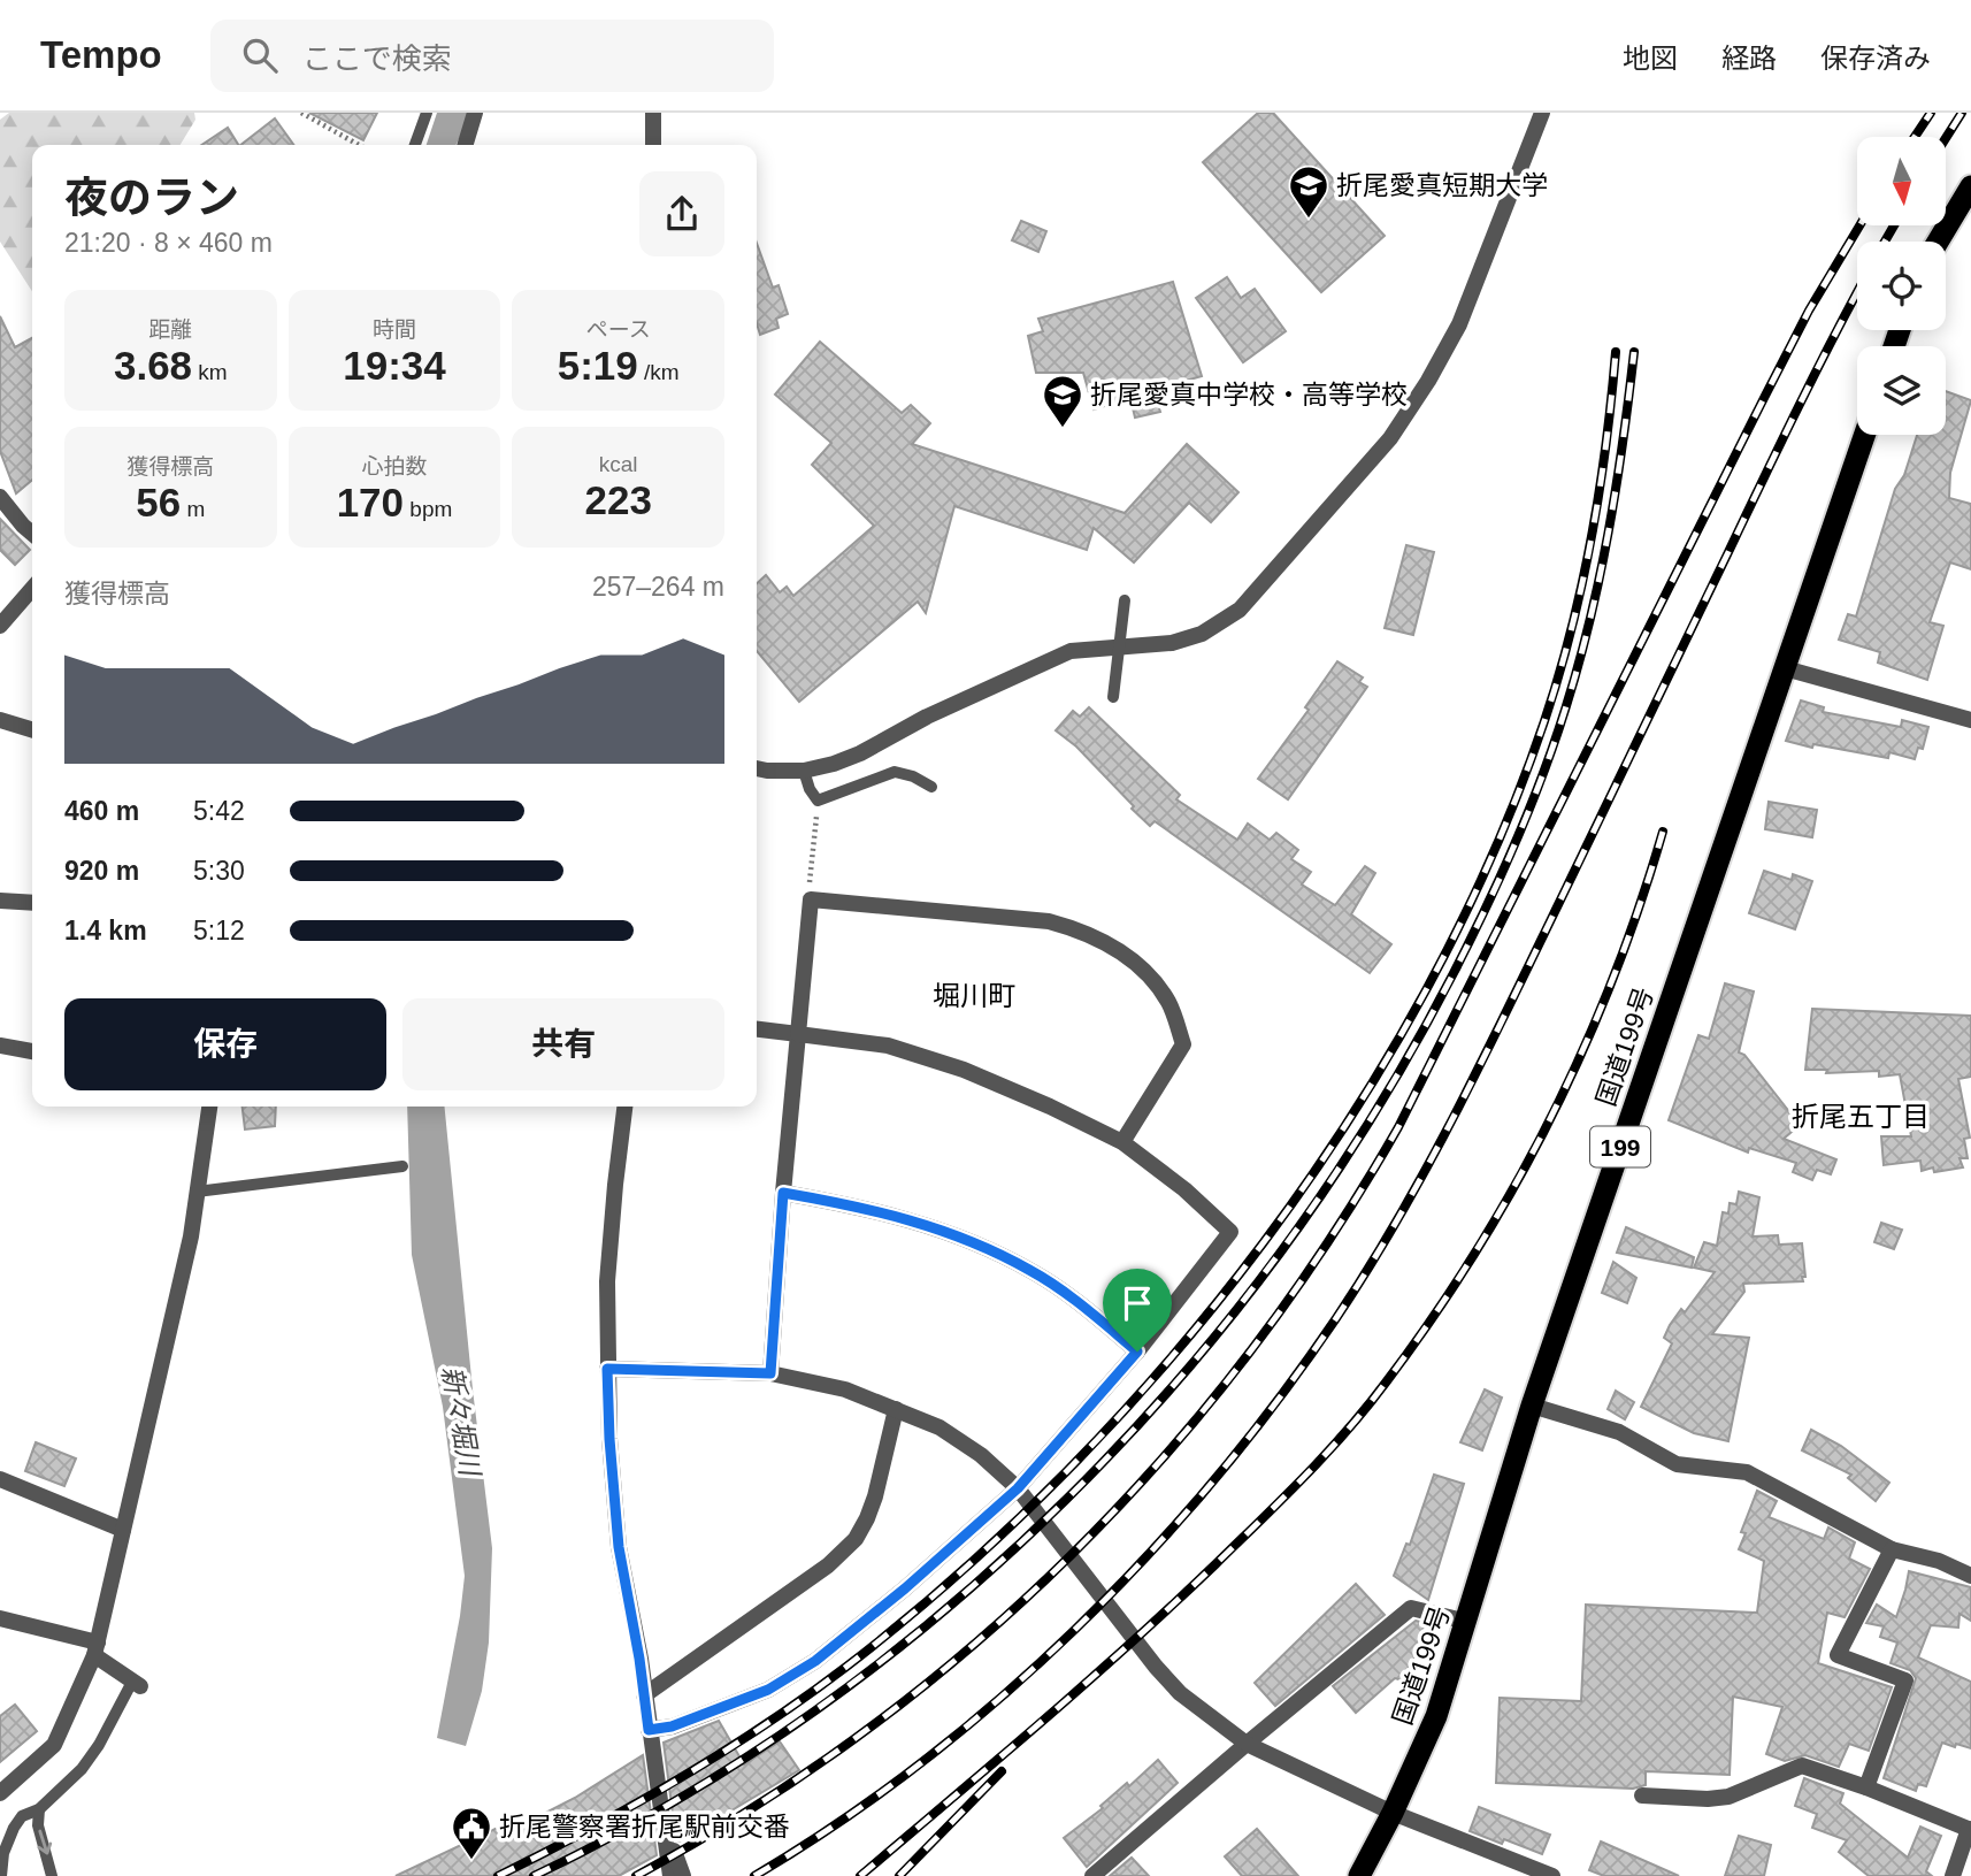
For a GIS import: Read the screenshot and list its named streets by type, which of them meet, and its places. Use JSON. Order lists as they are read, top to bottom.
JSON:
{
  "streets": {
    "highway": ["国道199号", "199"]
  },
  "districts": ["堀川町", "折尾五丁目"],
  "water": ["新々堀川"],
  "places": {
    "school or university": ["折尾愛真短期大学", "折尾愛真中学校・高等学校"],
    "public building": ["折尾警察署折尾駅前交番"]
  },
  "north": "bottom",
  "page": {
    "header": "Tempo",
    "search": "ここで検索",
    "nav": ["地図", "経路", "保存済み"],
    "heading": ["夜のラン", "21:20 · 8 × 460 m"],
    "stats": [
      ["距離", "3.68 km"],
      ["時間", "19:34"],
      ["ペース", "5:19 /km"],
      ["獲得標高", "56 m"],
      ["心拍数", "170 bpm"],
      ["kcal", "223"]
    ],
    "chart": ["獲得標高", "257–264 m"],
    "list": [
      {
        "name": "460 m",
        "note": "5:42"
      },
      {
        "name": "920 m",
        "note": "5:30"
      },
      {
        "name": "1.4 km",
        "note": "5:12"
      }
    ],
    "buttons": ["保存", "共有"]
  }
}
